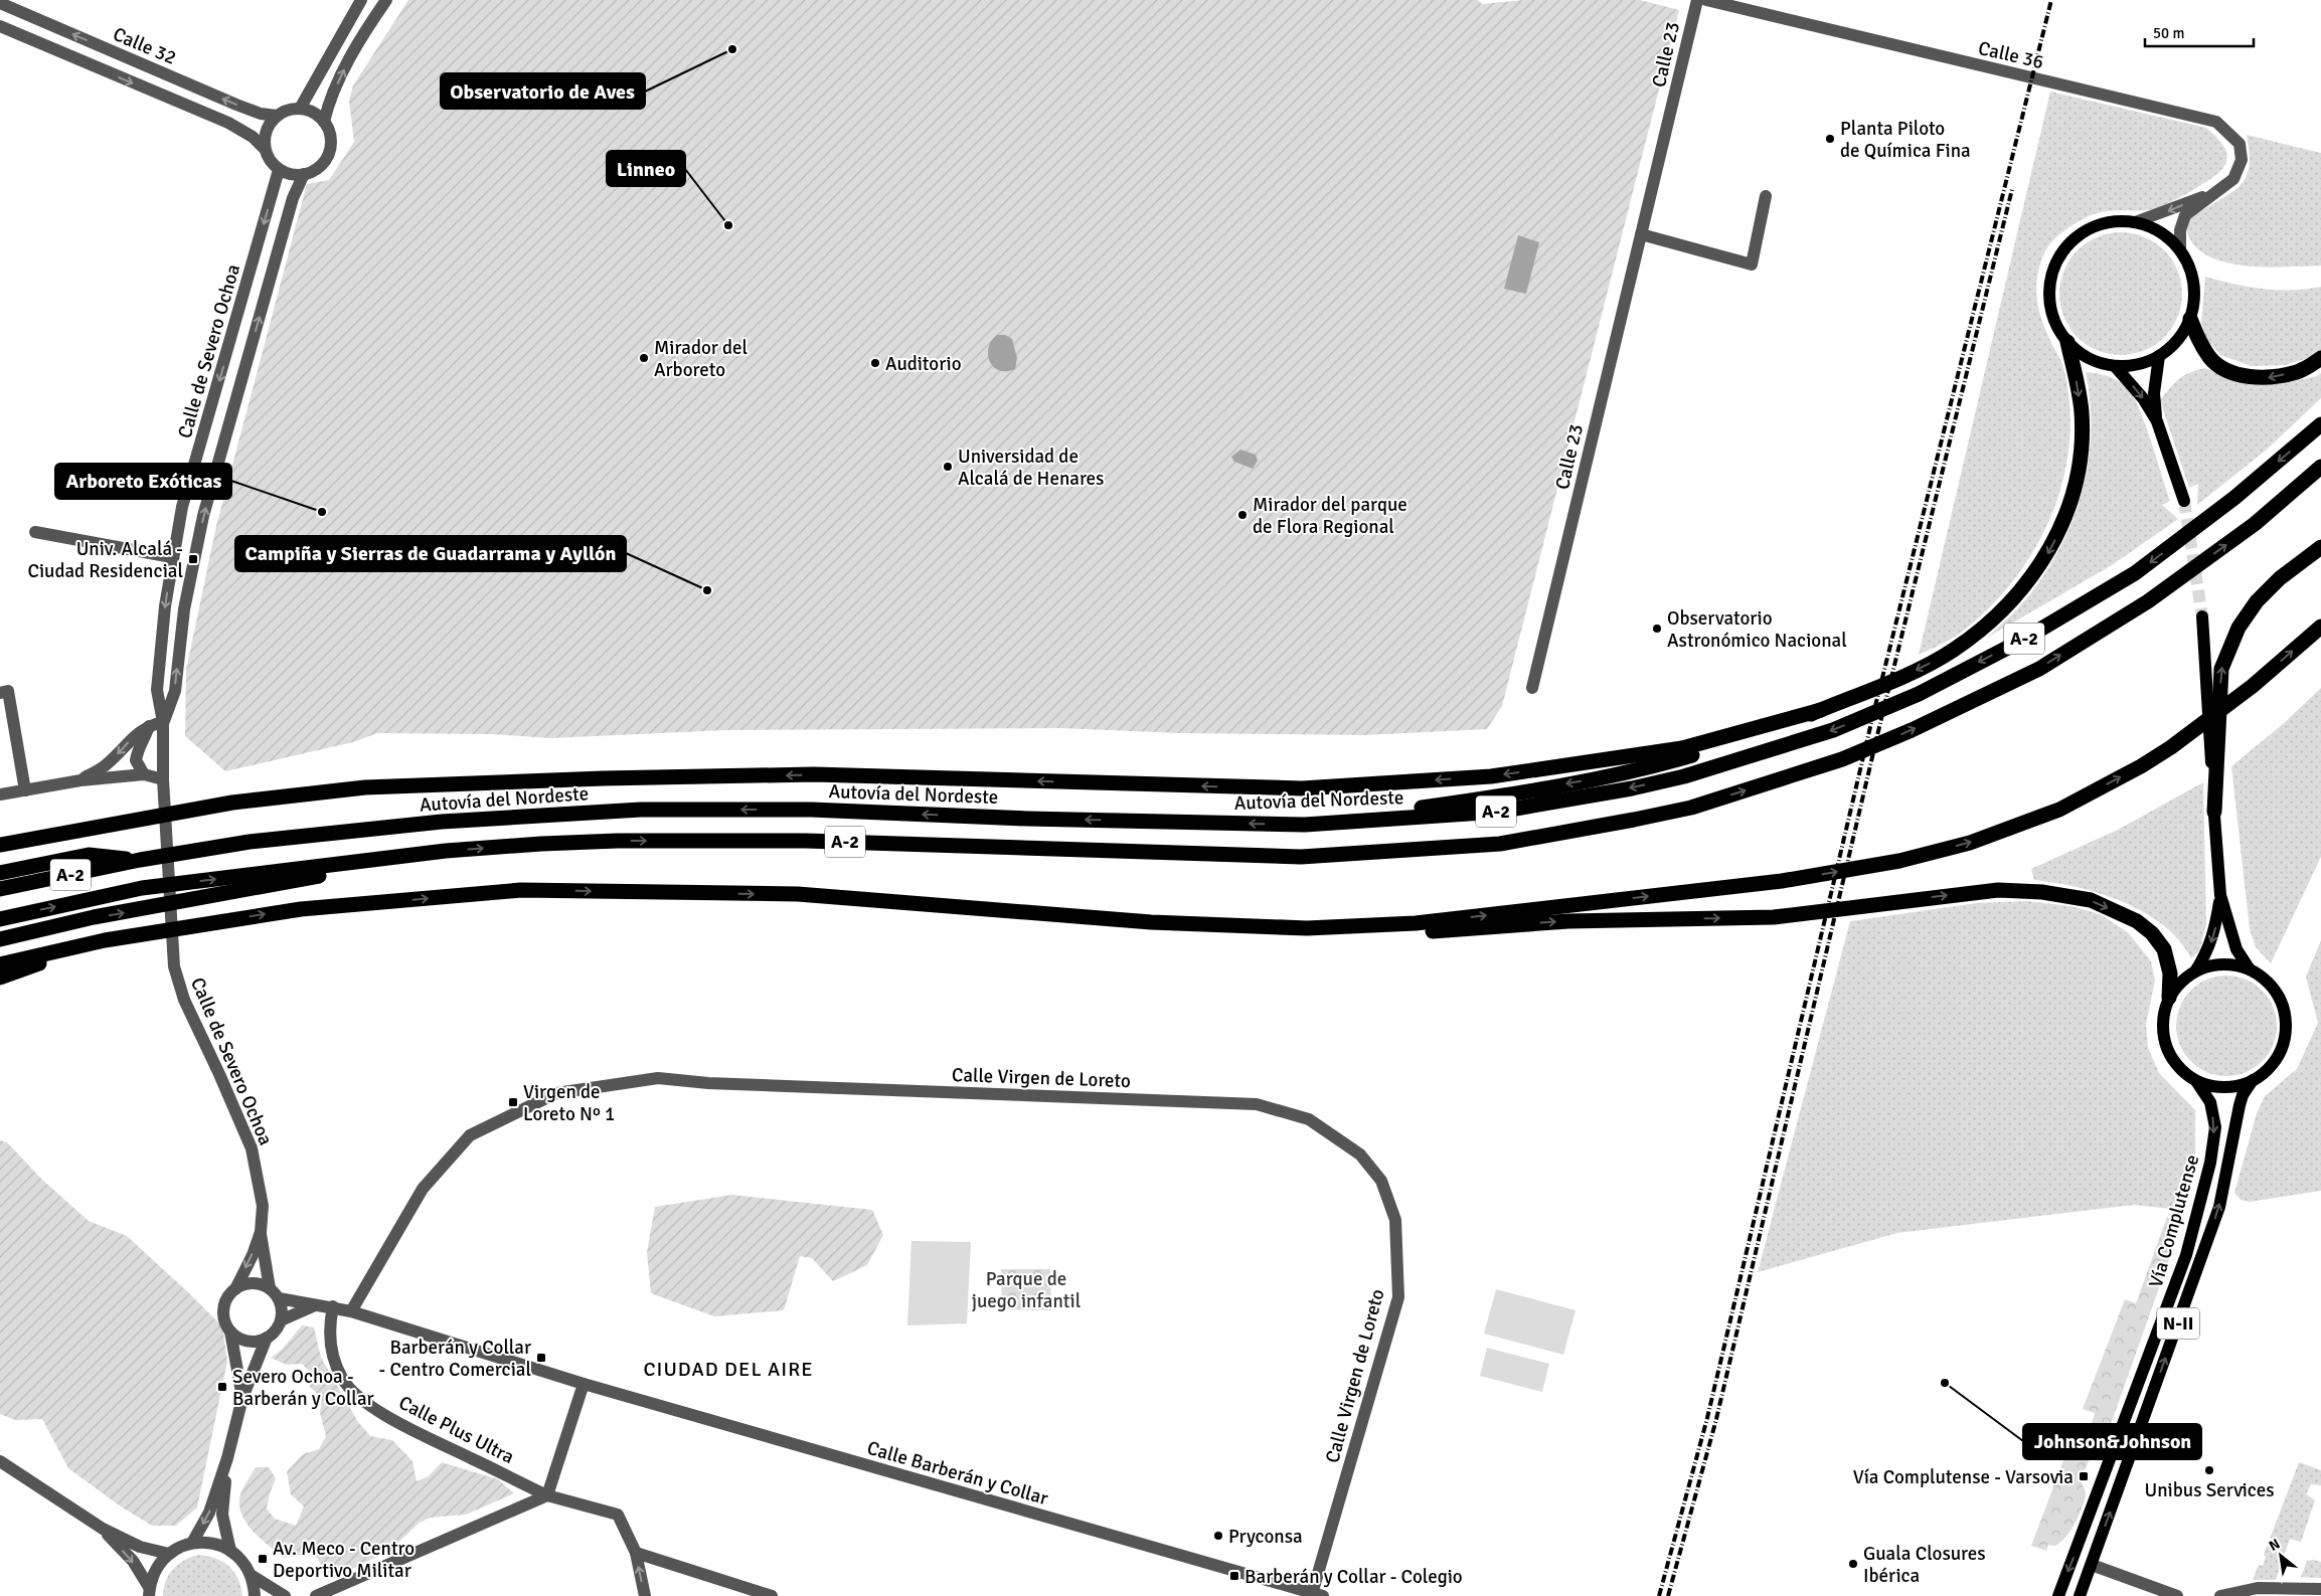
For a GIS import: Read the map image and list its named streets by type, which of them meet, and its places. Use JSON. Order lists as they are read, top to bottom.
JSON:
{
  "streets": {
    "highway": ["A-2", "Autovía del Nordeste"],
    "main road": ["Vía Complutense", "N-II"],
    "street": [
      "Calle 32",
      "Calle 23",
      "Calle 36",
      "Calle de Severo Ochoa",
      "Calle Virgen de Loreto",
      "Calle Plus Ultra",
      "Calle Barberán y Collar"
    ]
  },
  "crossings": [
    ["Calle 32", "Calle de Severo Ochoa"],
    ["Calle de Severo Ochoa", "Calle Barberán y Collar"],
    ["A-2", "Autovía del Nordeste"],
    ["Calle Virgen de Loreto", "Calle Barberán y Collar"],
    ["Calle Plus Ultra", "Calle Barberán y Collar"]
  ],
  "districts": ["CIUDAD DEL AIRE"],
  "parks": ["Parque de juego infantil"],
  "places": {
    "other": [
      "Observatorio de Aves",
      "Planta Piloto de Química Fina",
      "Linneo",
      "Mirador del Arboreto",
      "Auditorio",
      "Universidad de Alcalá de Henares",
      "Arboreto Exóticas",
      "Mirador del parque de Flora Regional",
      "Campiña y Sierras de Guadarrama y Ayllón",
      "Observatorio Astronómico Nacional",
      "Johnson&Johnson",
      "Unibus Services",
      "Pryconsa",
      "Guala Closures Ibérica"
    ],
    "transit": [
      "Univ. Alcalá - Ciudad Residencial",
      "Virgen de Loreto Nº 1",
      "Barberán y Collar - Centro Comercial",
      "Severo Ochoa - Barberán y Collar",
      "Vía Complutense - Varsovia",
      "Av. Meco - Centro Deportivo Militar",
      "Barberán y Collar - Colegio"
    ]
  },
  "scale_bar": "50 m",
  "north": "top left"
}
